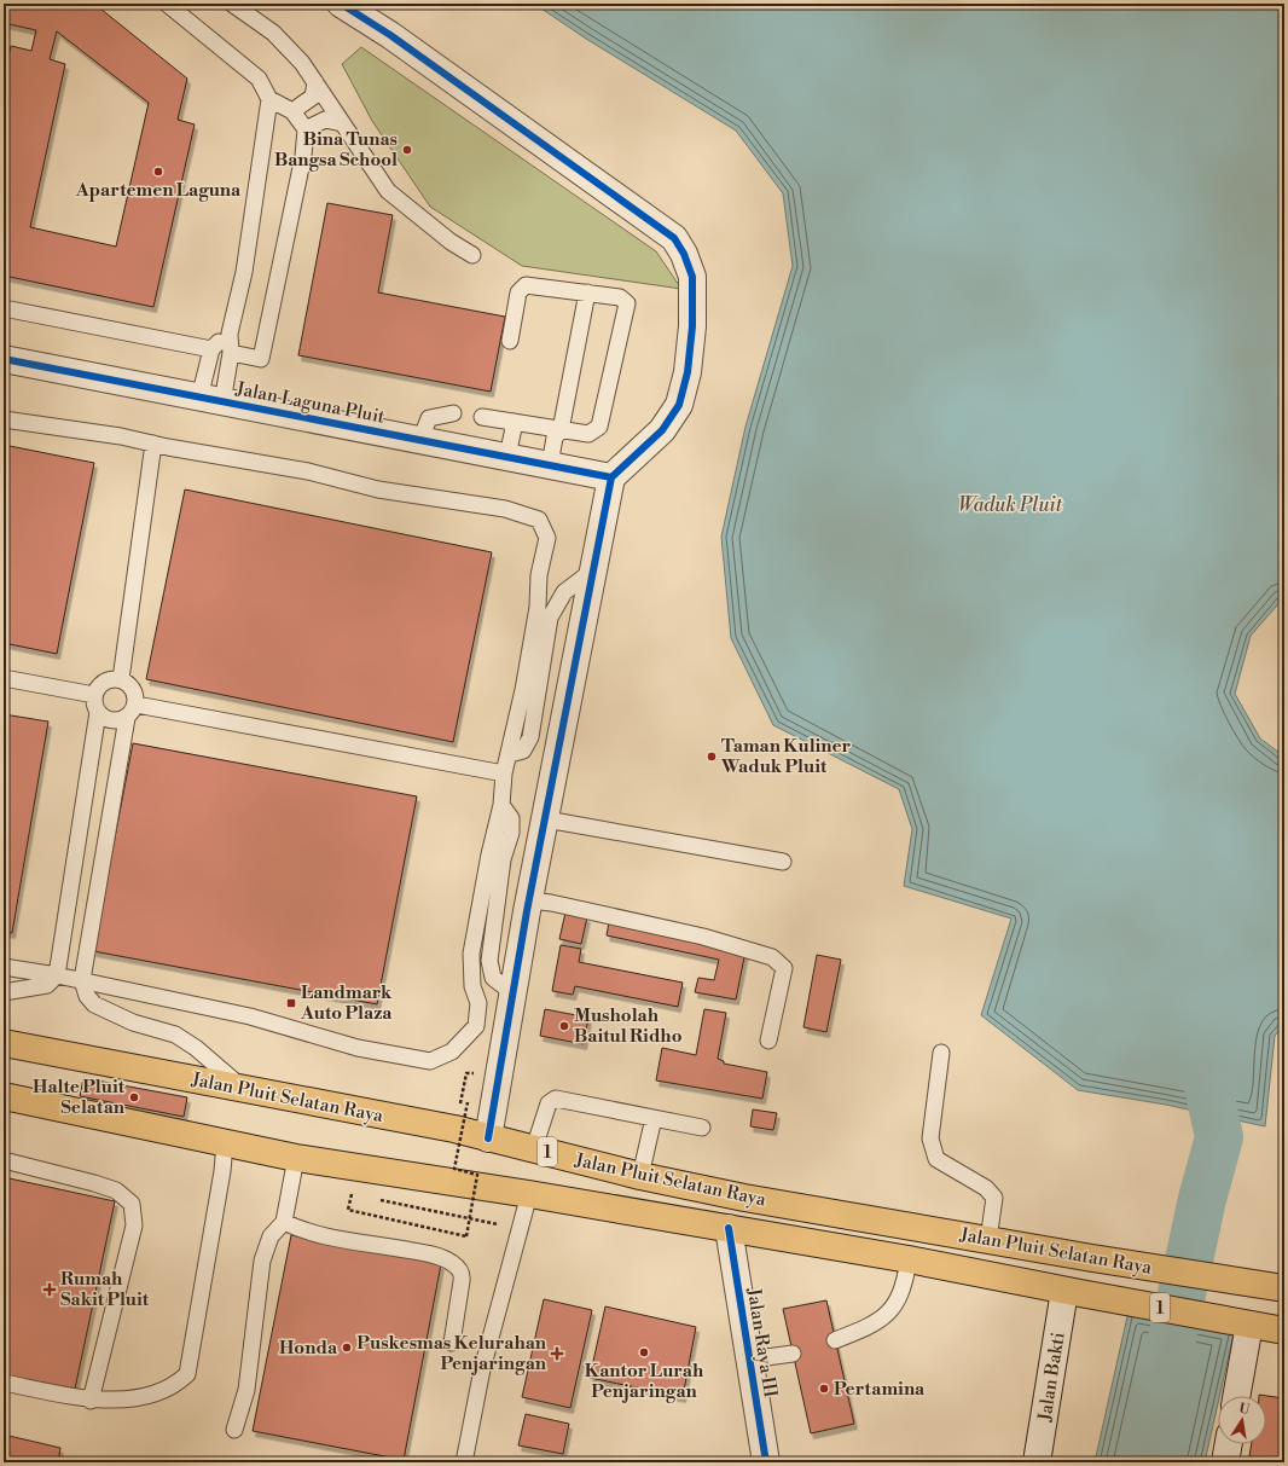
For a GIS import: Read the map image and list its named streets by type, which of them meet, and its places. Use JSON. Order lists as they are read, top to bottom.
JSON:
{
  "streets": {
    "highway": ["Jalan Pluit Selatan Raya", "1"],
    "street": ["Jalan Laguna Pluit", "Jalan Raya III", "Jalan Bakti"]
  },
  "crossings": [
    ["Jalan Pluit Selatan Raya", "Jalan Raya III"],
    ["Jalan Pluit Selatan Raya", "Jalan Bakti"]
  ],
  "water": ["Waduk Pluit"],
  "places": {
    "other": [
      "Bina Tunas Bangsa School",
      "Apartemen Laguna",
      "Taman Kuliner Waduk Pluit",
      "Musholah Baitul Ridho",
      "Halte Pluit Selatan",
      "Honda",
      "Kantor Lurah Penjaringan",
      "Pertamina"
    ],
    "transit": ["Landmark Auto Plaza"],
    "health": ["Rumah Sakit Pluit", "Puskesmas Kelurahan Penjaringan"]
  },
  "north": "top"
}
